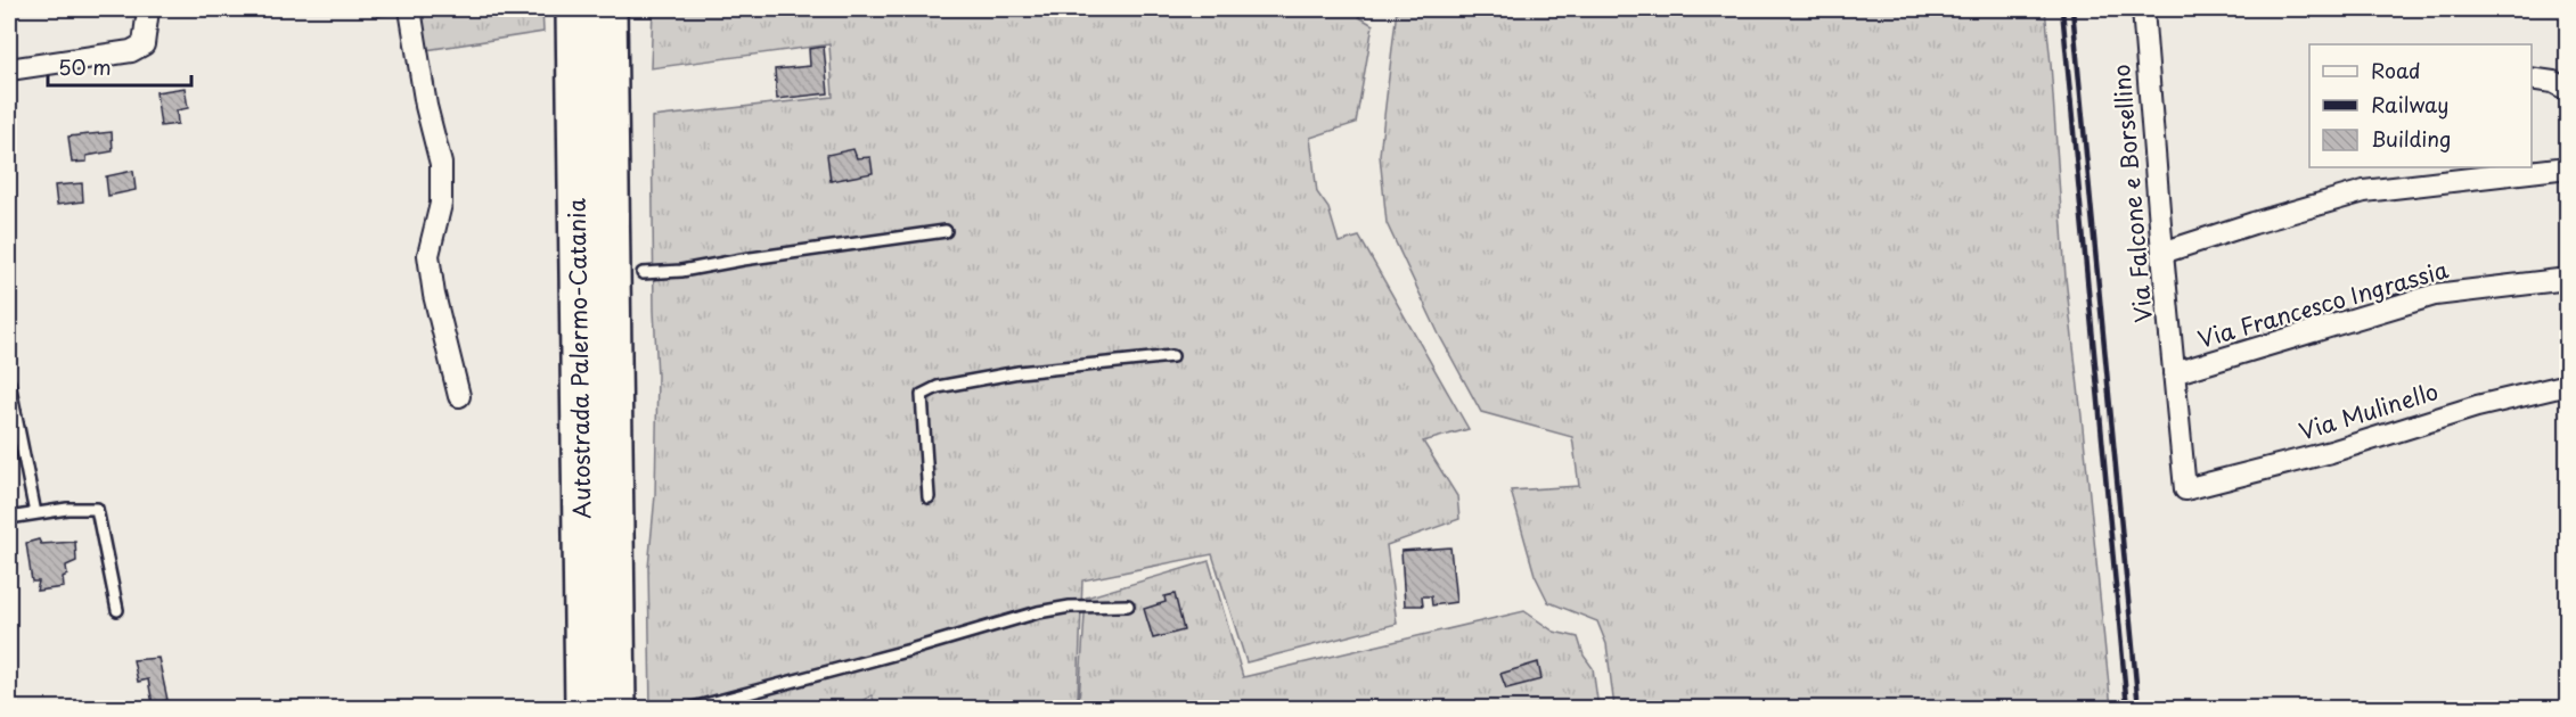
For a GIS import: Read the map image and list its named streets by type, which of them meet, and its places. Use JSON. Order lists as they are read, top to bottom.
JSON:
{
  "streets": {
    "highway": ["Autostrada Palermo-Catania"],
    "street": ["Via Falcone e Borsellino", "Via Francesco Ingrassia", "Via Mulinello"]
  },
  "crossings": [
    ["Via Falcone e Borsellino", "Via Francesco Ingrassia"],
    ["Via Falcone e Borsellino", "Via Mulinello"]
  ],
  "legend": ["Road", "Railway", "Building"],
  "scale_bar": "50 m"
}
